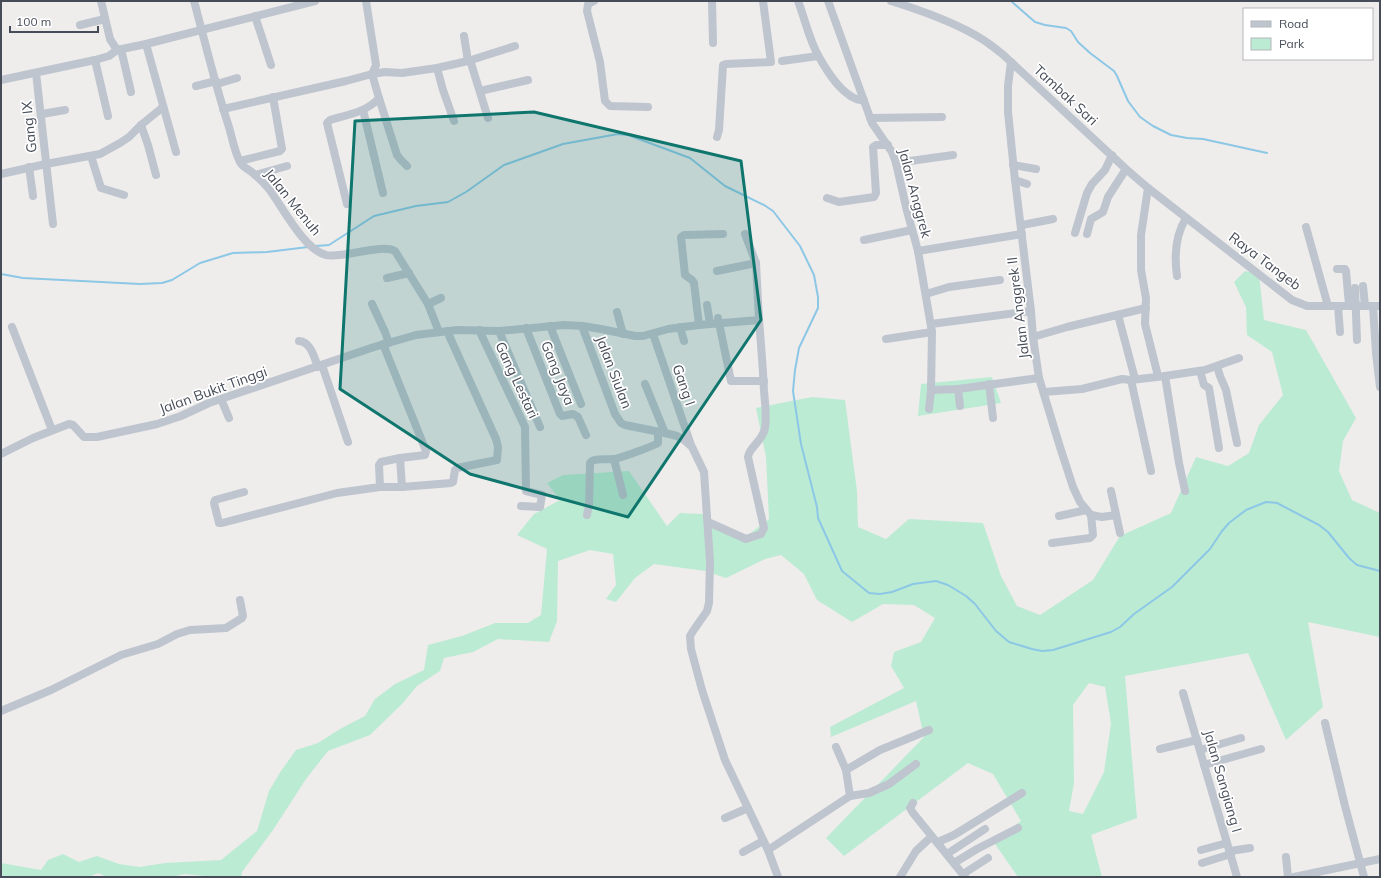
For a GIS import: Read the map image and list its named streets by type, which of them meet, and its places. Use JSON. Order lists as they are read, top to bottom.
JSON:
{
  "streets": {
    "street": [
      "Tambak Sari",
      "Gang IX",
      "Jalan Anggrek",
      "Jalan Menuh",
      "Raya Tangeb",
      "Jalan Anggrek II",
      "Jalan Siulan",
      "Gang Jaya",
      "Gang Lestari",
      "Gang I",
      "Jalan Bukit Tinggi",
      "Jalan Sangiang I"
    ]
  },
  "crossings": [
    ["Tambak Sari", "Raya Tangeb"],
    ["Tambak Sari", "Jalan Anggrek II"],
    ["Jalan Anggrek", "Jalan Anggrek II"],
    ["Jalan Menuh", "Jalan Siulan"],
    ["Jalan Menuh", "Jalan Bukit Tinggi"],
    ["Jalan Siulan", "Gang Jaya"],
    ["Jalan Siulan", "Gang Lestari"],
    ["Jalan Siulan", "Gang I"],
    ["Jalan Siulan", "Jalan Bukit Tinggi"]
  ],
  "legend": ["Road", "Park"],
  "scale_bar": "100 m"
}
